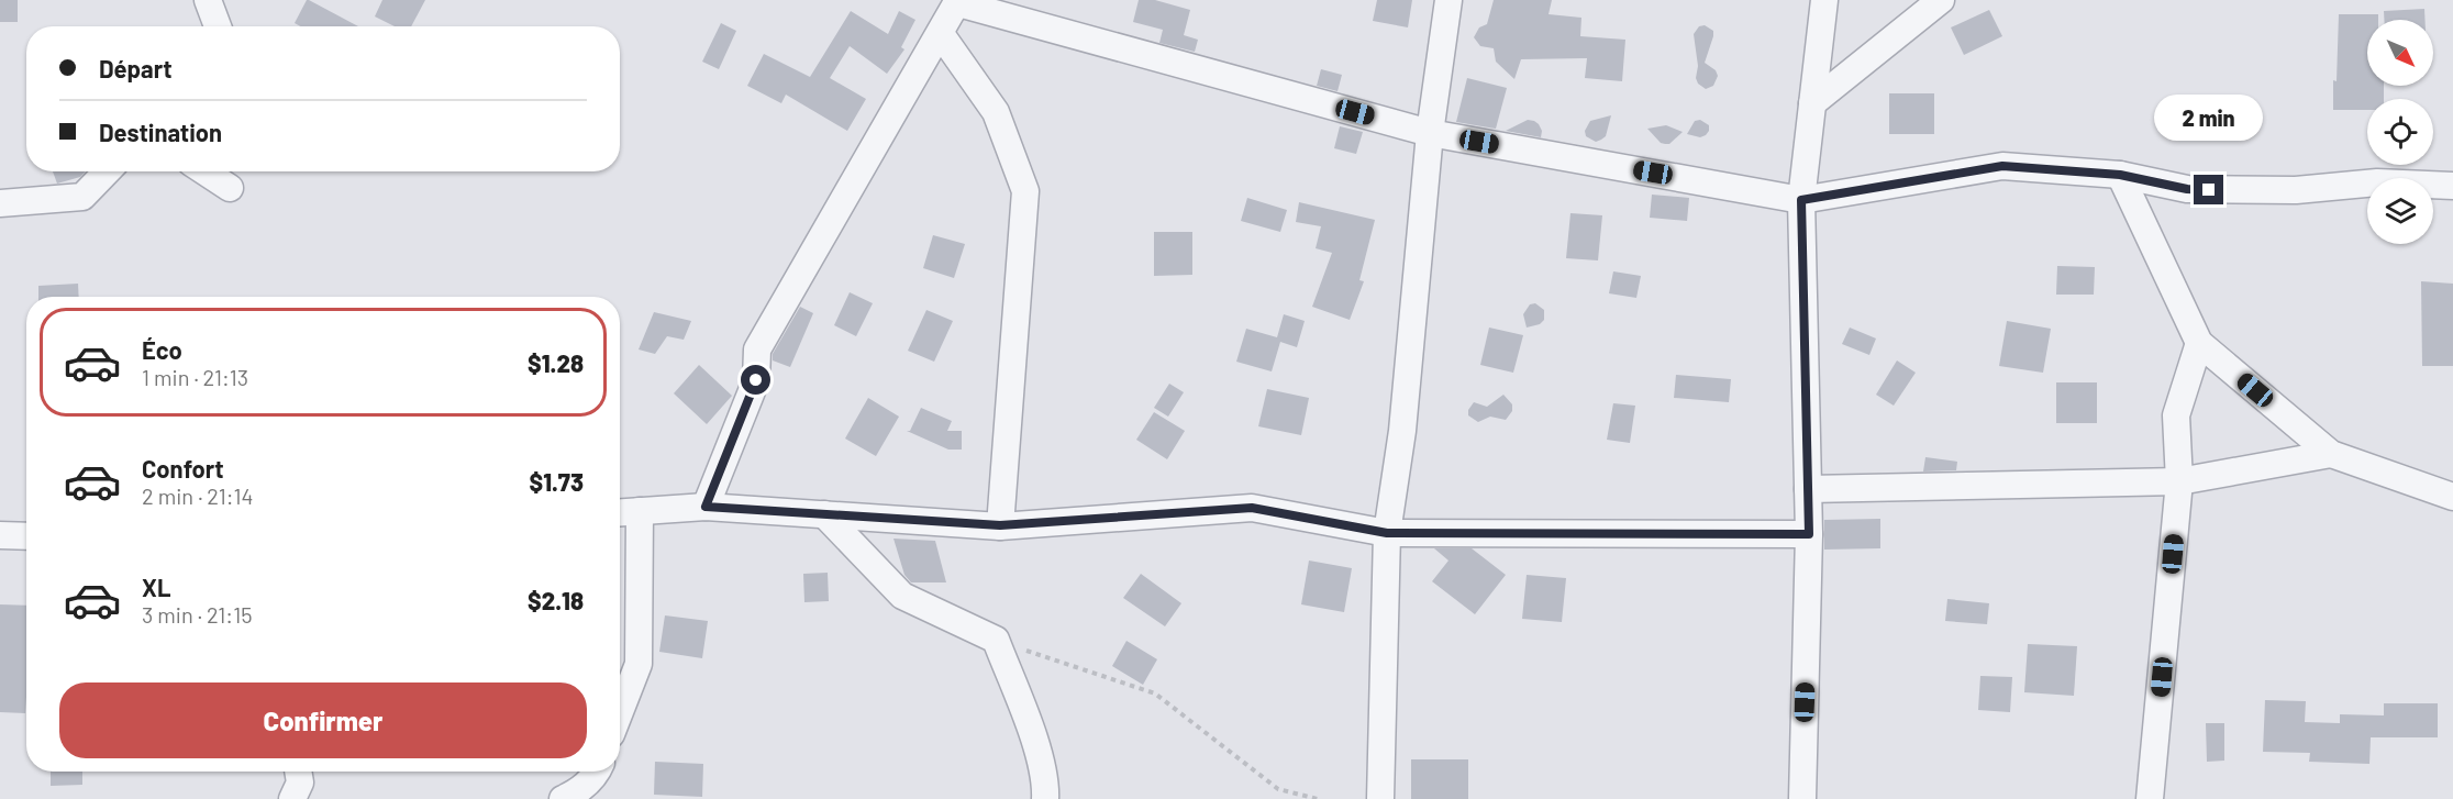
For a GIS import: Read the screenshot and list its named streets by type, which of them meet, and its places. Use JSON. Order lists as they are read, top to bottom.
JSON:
{
  "north": "bottom right",
  "page": {
    "banner": ["Départ", "Destination"],
    "bubble": "2 min",
    "list": [
      {
        "name": "Éco",
        "note": "1 min · 21:13",
        "value": "$1.28"
      },
      {
        "name": "Confort",
        "note": "2 min · 21:14",
        "value": "$1.73"
      },
      {
        "name": "XL",
        "note": "3 min · 21:15",
        "value": "$2.18"
      }
    ],
    "buttons": "Confirmer"
  }
}
